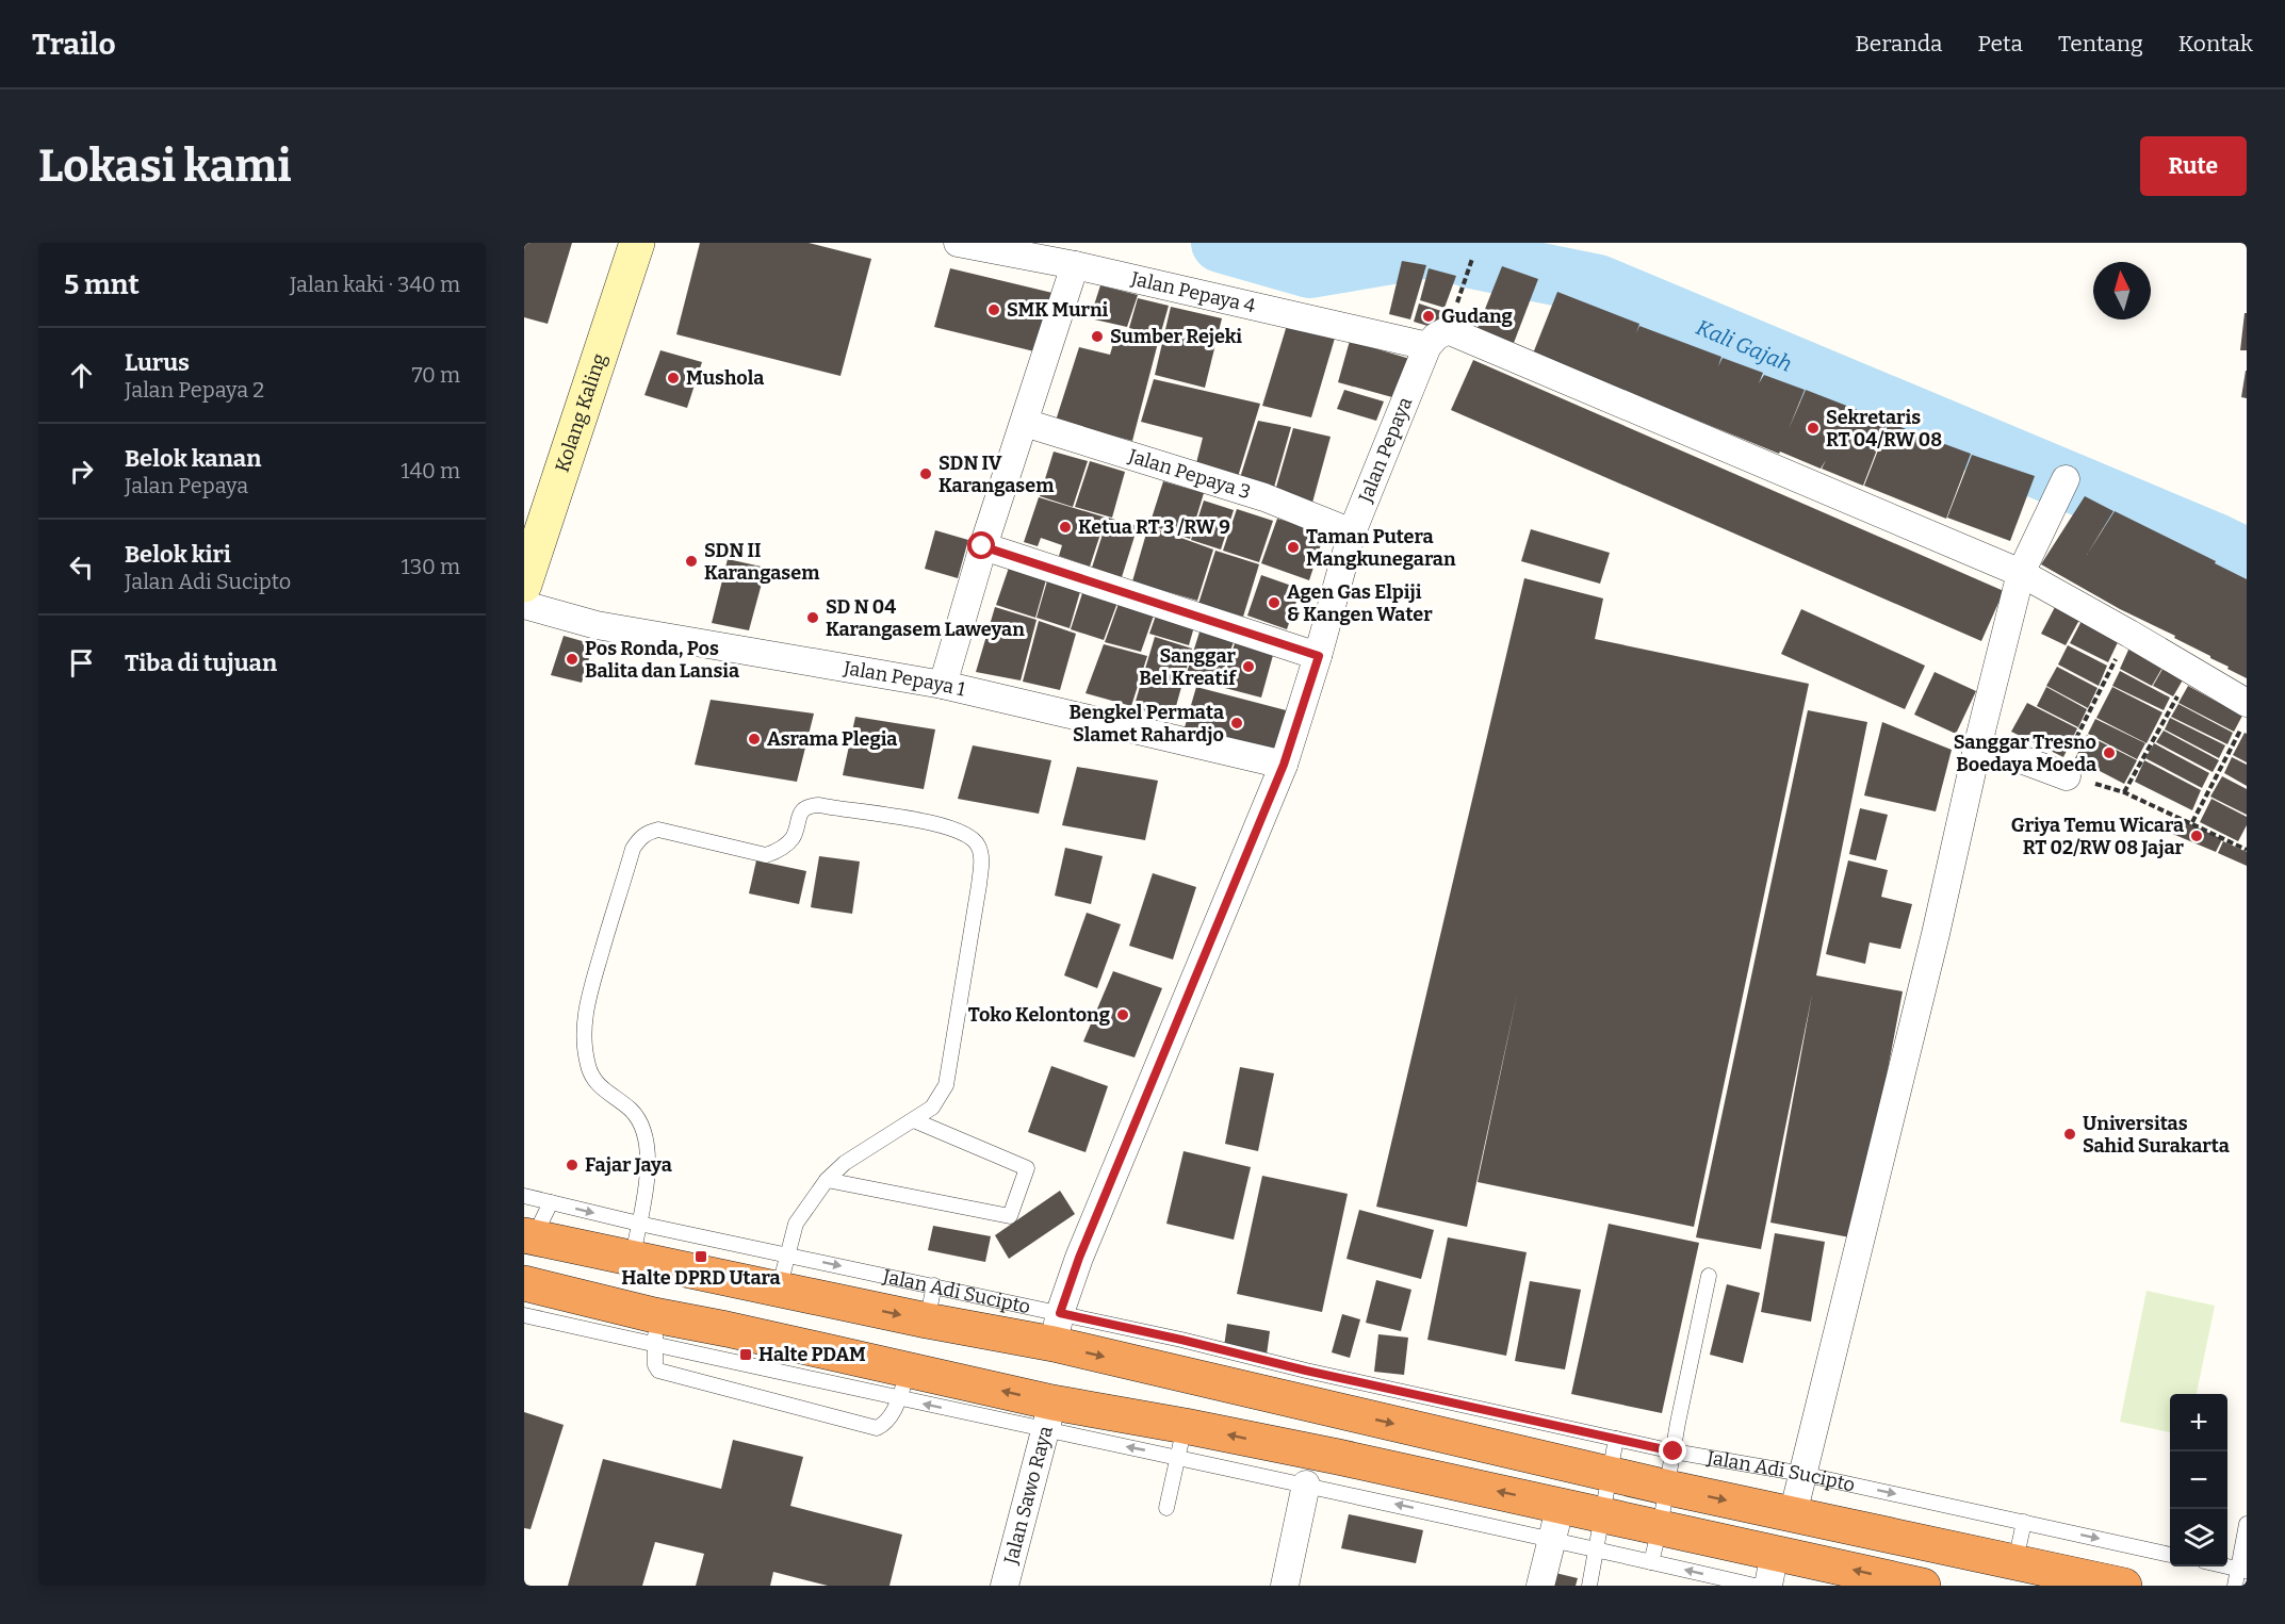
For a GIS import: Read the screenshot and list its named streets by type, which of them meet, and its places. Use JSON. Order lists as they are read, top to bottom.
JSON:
{
  "streets": {
    "highway": ["Jalan Adi Sucipto"],
    "street": [
      "Jalan Pepaya 4",
      "Kolang Kaling",
      "Jalan Pepaya",
      "Jalan Pepaya 3",
      "Jalan Pepaya 1",
      "Jalan Sawo Raya"
    ]
  },
  "crossings": [
    ["Jalan Pepaya 4", "Jalan Pepaya"],
    ["Jalan Pepaya", "Jalan Pepaya 3"],
    ["Jalan Pepaya", "Jalan Pepaya 1"],
    ["Jalan Pepaya", "Jalan Adi Sucipto"]
  ],
  "one_way": ["Jalan Adi Sucipto"],
  "water": ["Kali Gajah"],
  "places": {
    "other": [
      "SMK Murni",
      "Gudang",
      "Sumber Rejeki",
      "Mushola",
      "Sekretaris RT 04/RW 08",
      "SDN IV Karangasem",
      "Ketua RT 3 /RW 9",
      "Taman Putera Mangkunegaran",
      "SDN II Karangasem",
      "Agen Gas Elpiji & Kangen Water",
      "SD N 04 Karangasem Laweyan",
      "Pos Ronda, Pos Balita dan Lansia",
      "Sanggar Bel Kreatif",
      "Bengkel Permata Slamet Rahardjo",
      "Asrama Plegia",
      "Sanggar Tresno Boedaya Moeda",
      "Griya Temu Wicara RT 02/RW 08 Jajar",
      "Toko Kelontong",
      "Universitas Sahid Surakarta",
      "Fajar Jaya"
    ],
    "transit": ["Halte DPRD Utara", "Halte PDAM"]
  },
  "north": "top",
  "page": {
    "header": "Trailo",
    "nav": [
      "Beranda",
      "Peta",
      "Tentang",
      "Kontak"
    ],
    "buttons": "Rute",
    "title": "Lokasi kami",
    "heading": ["5 mnt", "Jalan kaki · 340 m"],
    "list": [
      ["Lurus", "Jalan Pepaya 2", "70 m"],
      ["Belok kanan", "Jalan Pepaya", "140 m"],
      ["Belok kiri", "Jalan Adi Sucipto", "130 m"],
      "Tiba di tujuan"
    ],
    "map_buttons": ["+", "−"]
  }
}
